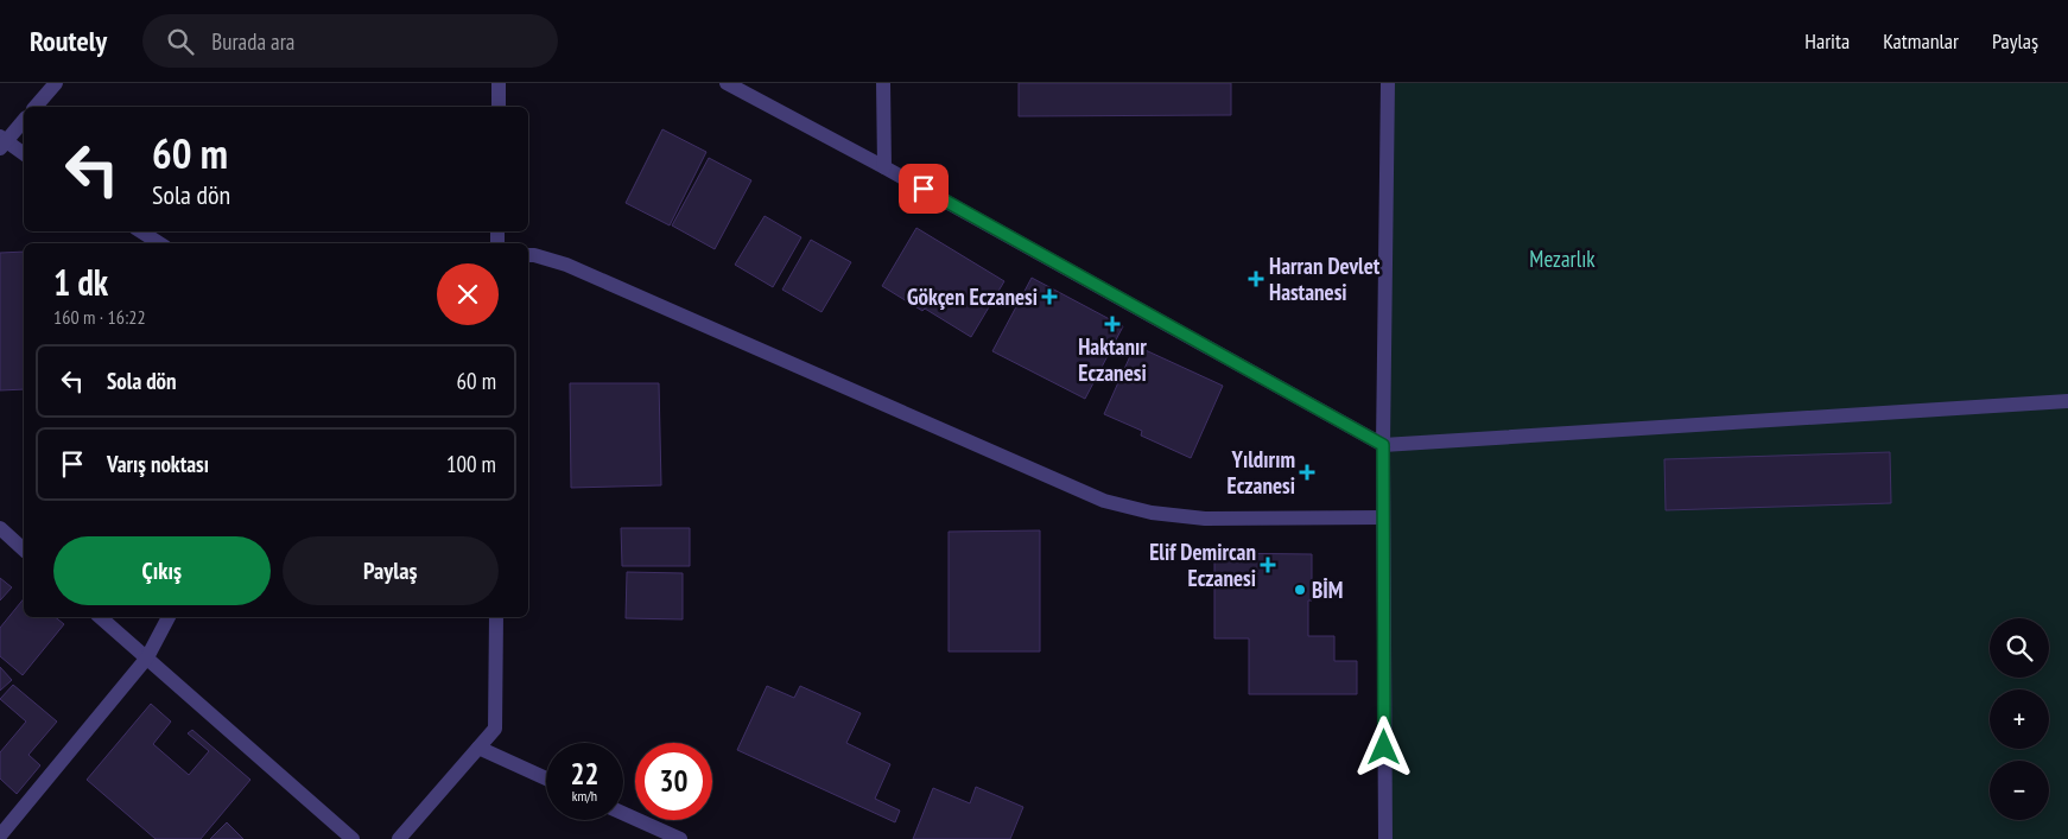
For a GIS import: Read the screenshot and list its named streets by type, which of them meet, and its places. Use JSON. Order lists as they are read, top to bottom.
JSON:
{
  "parks": ["Mezarlık"],
  "places": {
    "health": [
      "Harran Devlet Hastanesi",
      "Gökçen Eczanesi",
      "Haktanır Eczanesi",
      "Yıldırım Eczanesi",
      "Elif Demircan Eczanesi"
    ],
    "other": ["BİM"]
  },
  "page": {
    "header": "Routely",
    "search": "Burada ara",
    "nav": ["Harita", "Katmanlar", "Paylaş"],
    "turn": ["60 m", "Sola dön"],
    "heading": ["1 dk", "160 m · 16:22"],
    "list": [
      {
        "name": "Sola dön",
        "value": "60 m"
      },
      {
        "name": "Varış noktası",
        "value": "100 m"
      }
    ],
    "buttons": ["Çıkış", "Paylaş"],
    "map_buttons": ["+", "−"],
    "speed": "22 km/h",
    "limit": "30"
  }
}
